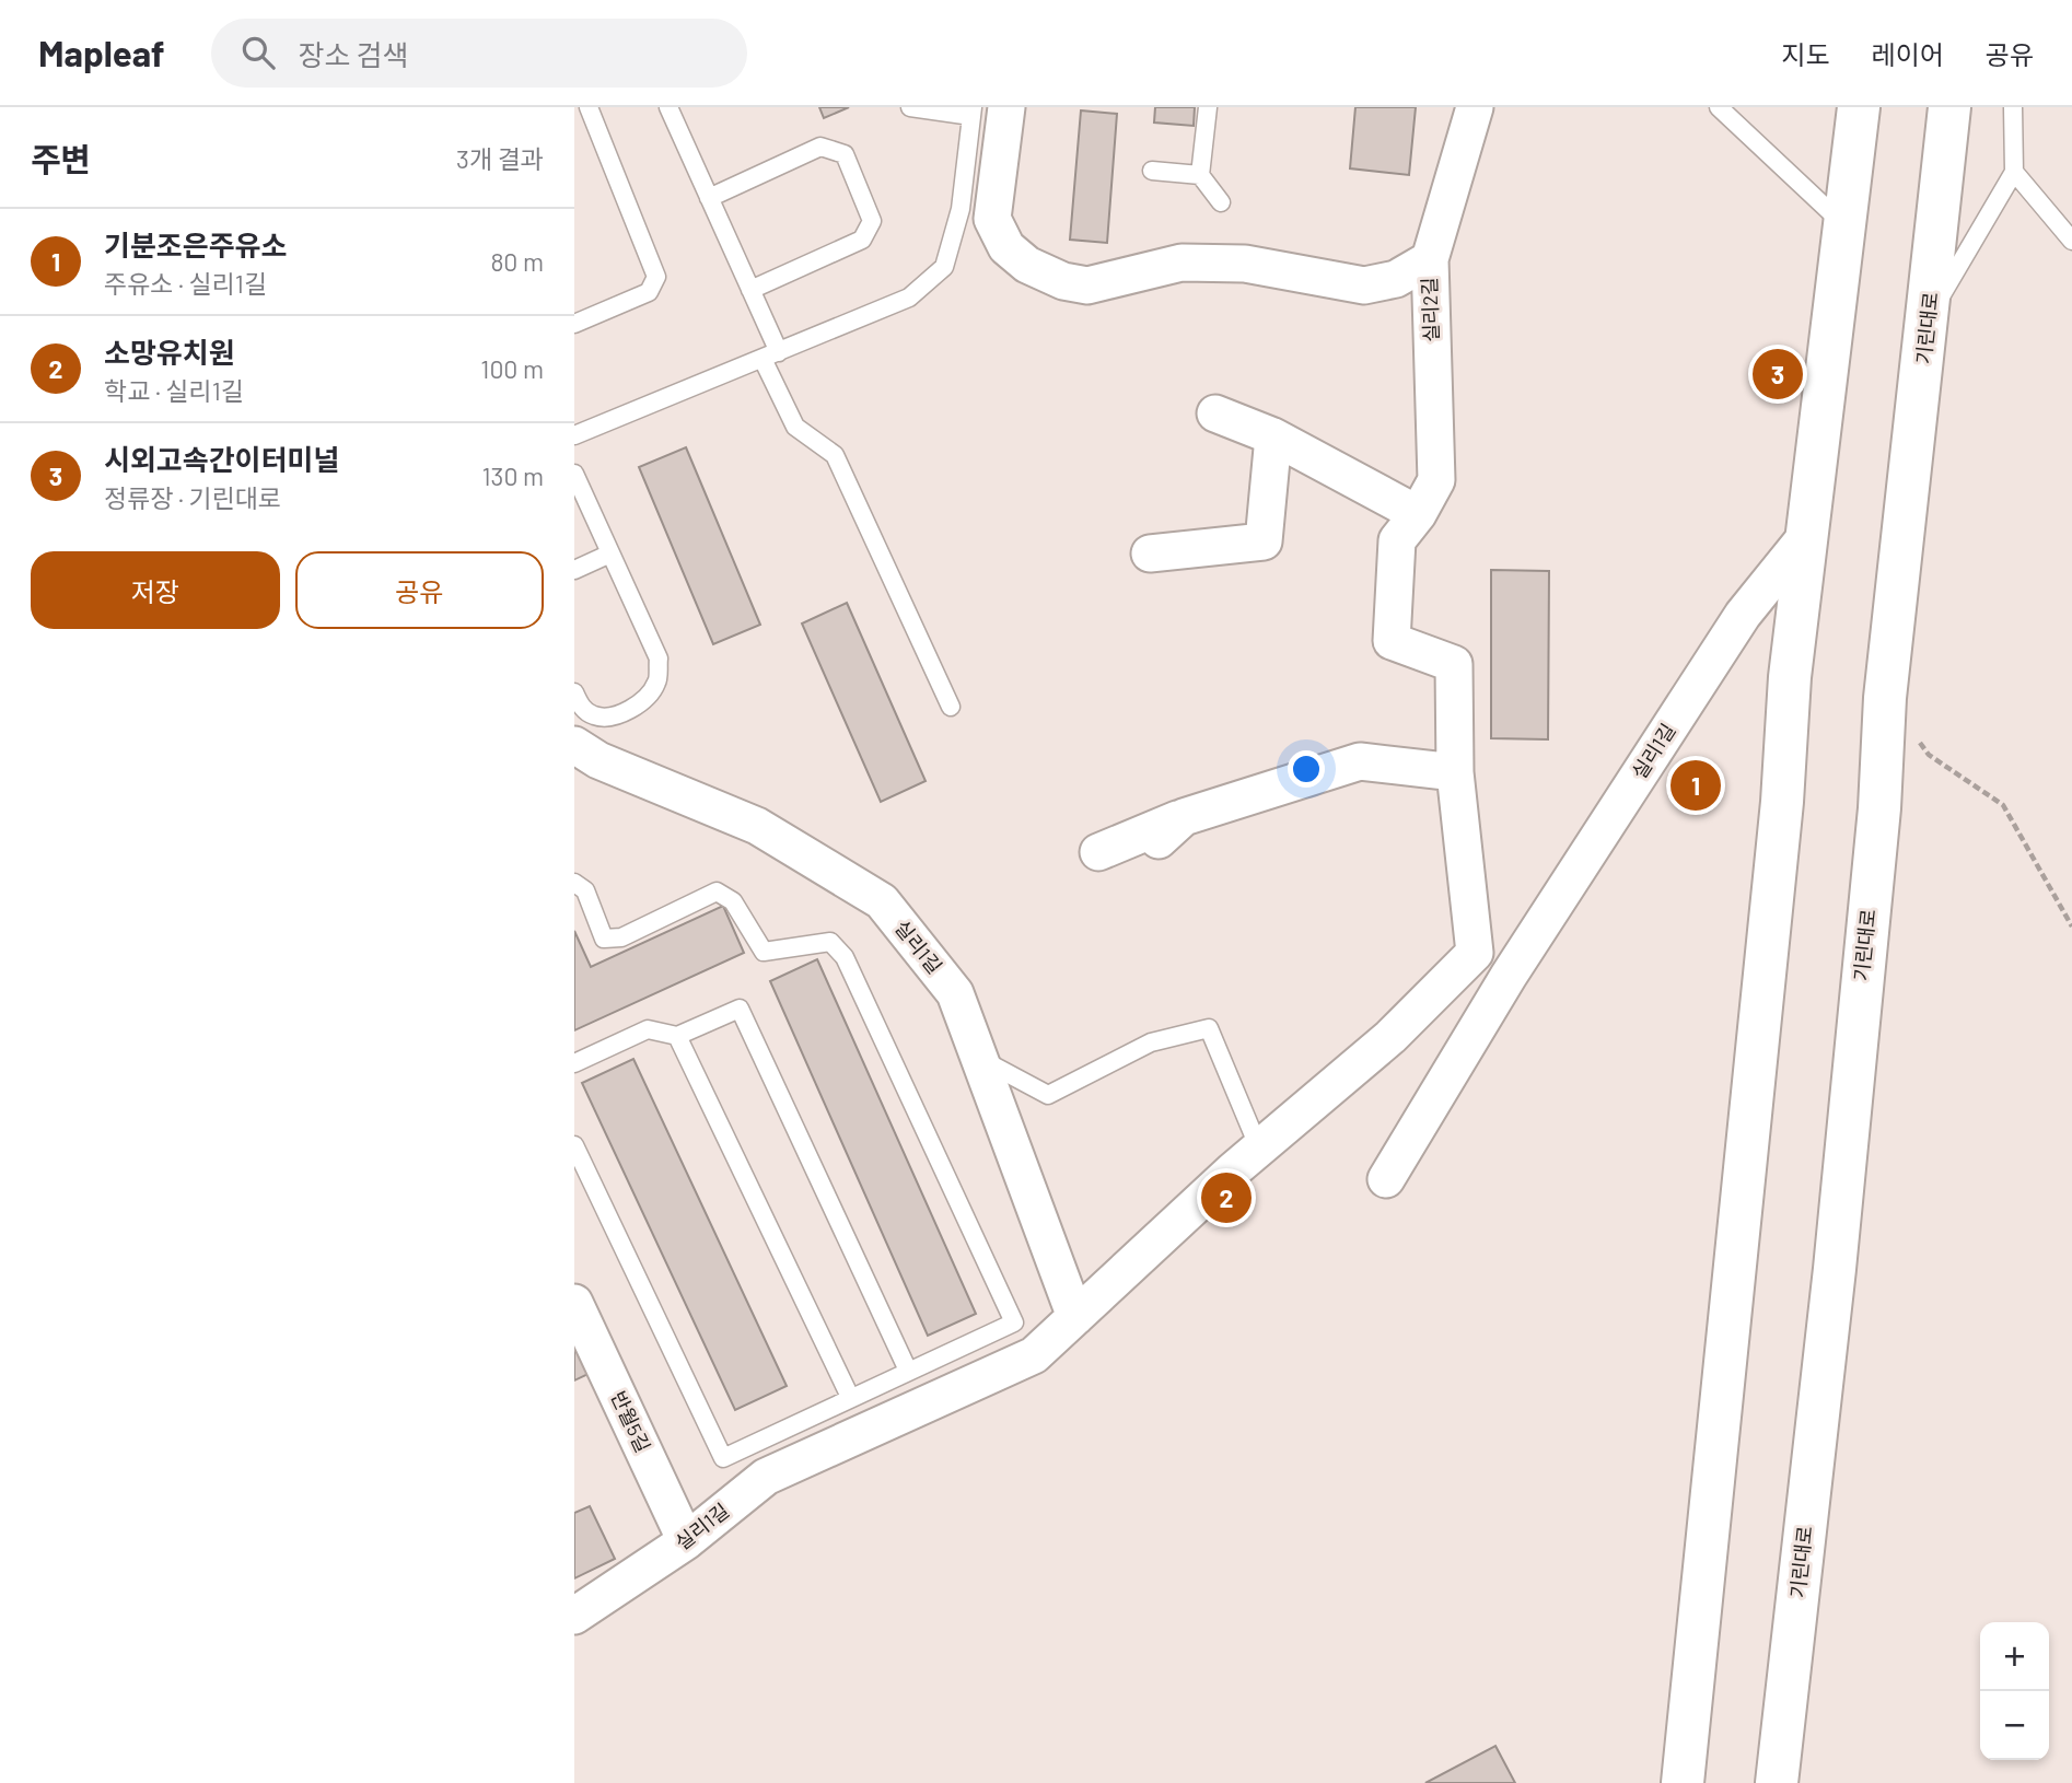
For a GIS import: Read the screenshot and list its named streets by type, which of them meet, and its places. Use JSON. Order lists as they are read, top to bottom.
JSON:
{
  "streets": {
    "street": [
      "실리2길",
      "기린대로",
      "실리1길",
      "반월5길"
    ]
  },
  "crossings": [
    ["실리2길", "실리1길"],
    ["실리1길", "반월5길"]
  ],
  "page": {
    "header": "Mapleaf",
    "search": "장소 검색",
    "nav": ["지도", "레이어", "공유"],
    "heading": ["주변", "3개 결과"],
    "list": [
      {
        "mark": "1",
        "name": "기분조은주유소",
        "note": "주유소 · 실리1길",
        "value": "80 m"
      },
      {
        "mark": "2",
        "name": "소망유치원",
        "note": "학교 · 실리1길",
        "value": "100 m"
      },
      {
        "mark": "3",
        "name": "시외고속간이터미널",
        "note": "정류장 · 기린대로",
        "value": "130 m"
      }
    ],
    "pins": ["3", "1", "2"],
    "buttons": ["저장", "공유"],
    "map_buttons": ["+", "−"]
  }
}
